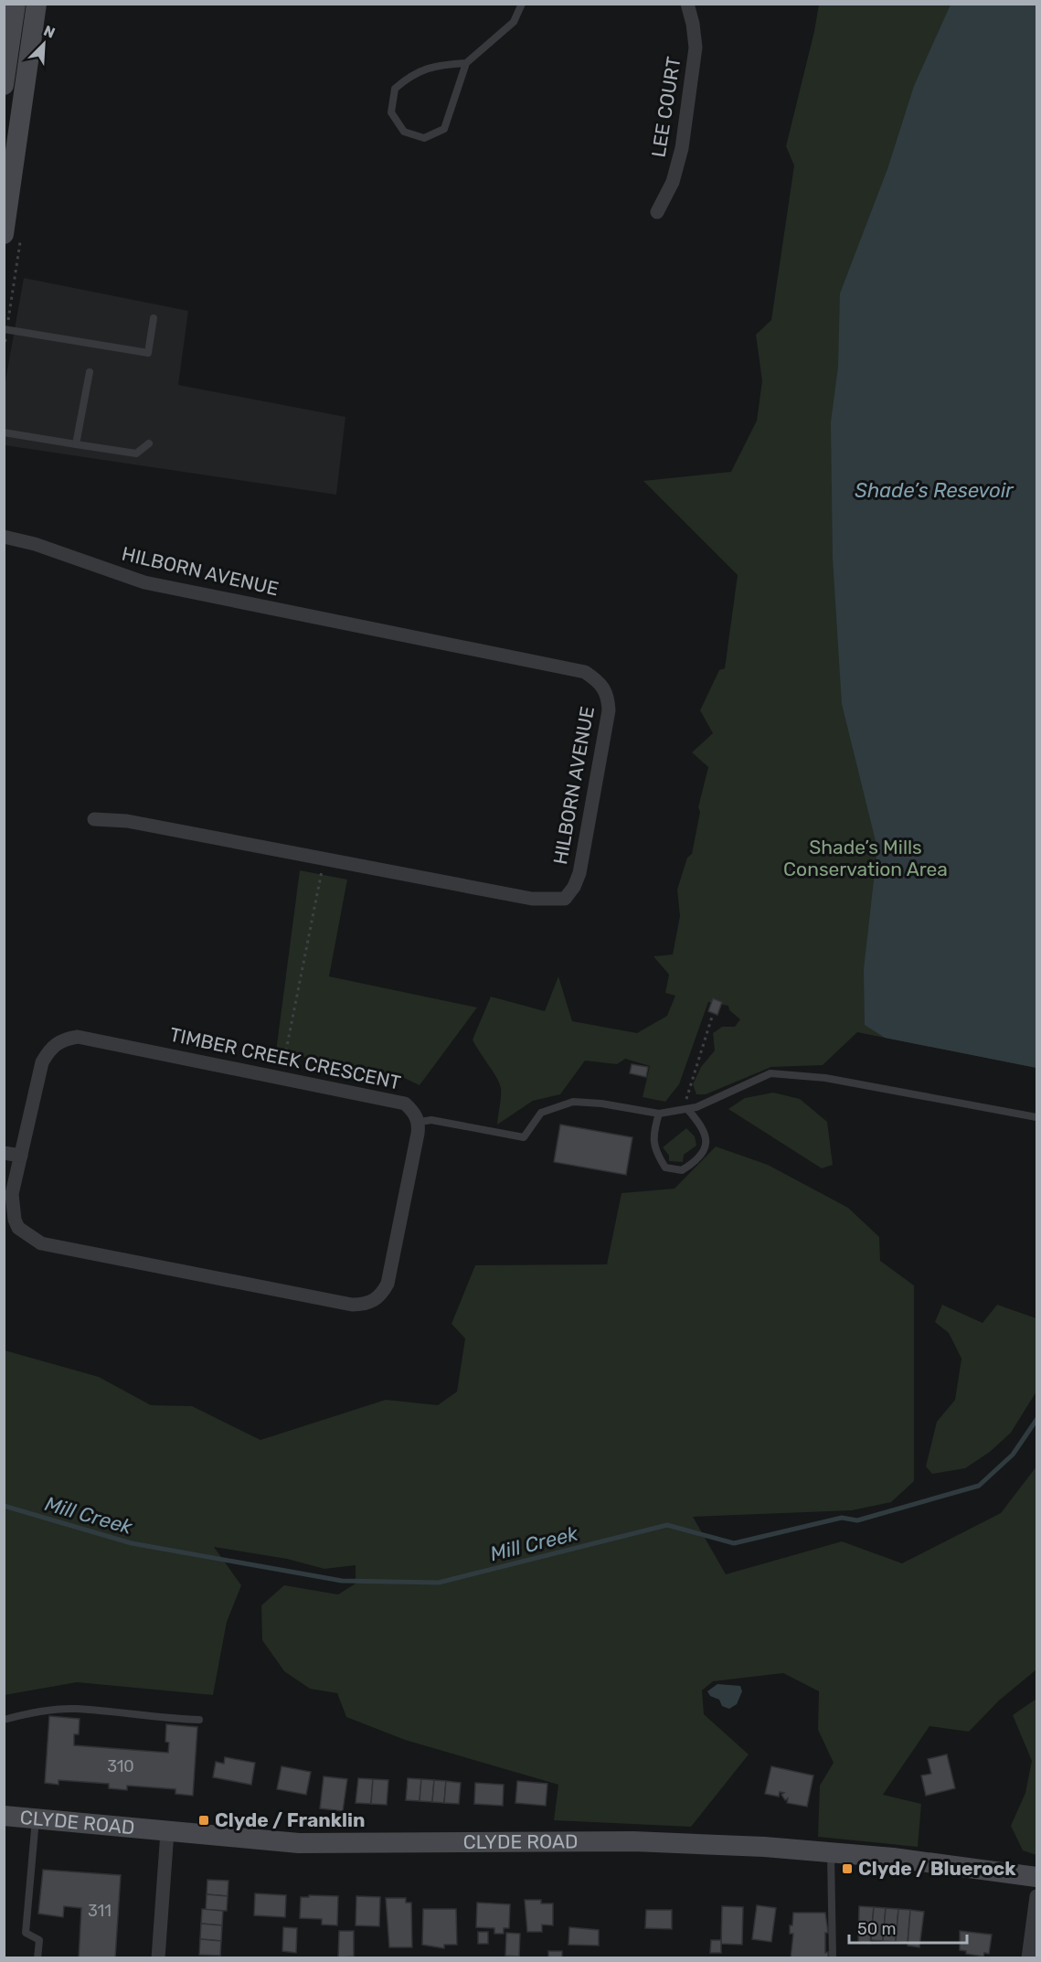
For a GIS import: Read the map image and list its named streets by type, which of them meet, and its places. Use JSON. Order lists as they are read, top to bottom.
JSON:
{
  "streets": {
    "main road": ["CLYDE ROAD"],
    "street": ["LEE COURT", "HILBORN AVENUE", "TIMBER CREEK CRESCENT"]
  },
  "water": ["Shade’s Resevoir", "Mill Creek"],
  "parks": ["Shade’s Mills Conservation Area"],
  "places": {
    "transit": ["Clyde / Franklin", "Clyde / Bluerock"]
  },
  "house_numbers": ["310", "311"],
  "scale_bar": "50 m",
  "north": "top right"
}
